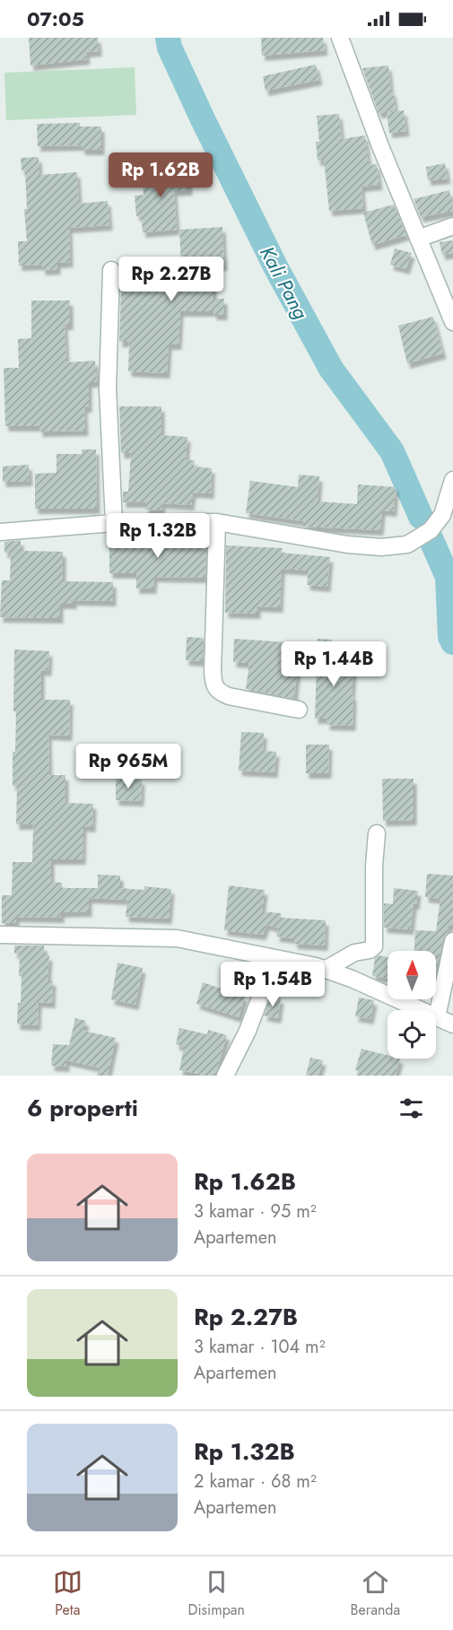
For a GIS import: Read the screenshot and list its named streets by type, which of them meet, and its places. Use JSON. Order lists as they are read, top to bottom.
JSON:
{
  "water": ["Kali Pang"],
  "north": "top",
  "page": {
    "status": "07:05",
    "price": [
      "Rp 1.62B",
      "Rp 2.27B",
      "Rp 1.32B",
      "Rp 1.44B",
      "Rp 965M",
      "Rp 1.54B"
    ],
    "heading": "6 properti",
    "list": [
      {
        "name": "Rp 1.62B",
        "note": "3 kamar · 95 m² · Apartemen"
      },
      {
        "name": "Rp 2.27B",
        "note": "3 kamar · 104 m² · Apartemen"
      },
      {
        "name": "Rp 1.32B",
        "note": "2 kamar · 68 m² · Apartemen"
      }
    ],
    "tabs": ["Peta", "Disimpan", "Beranda"]
  }
}
